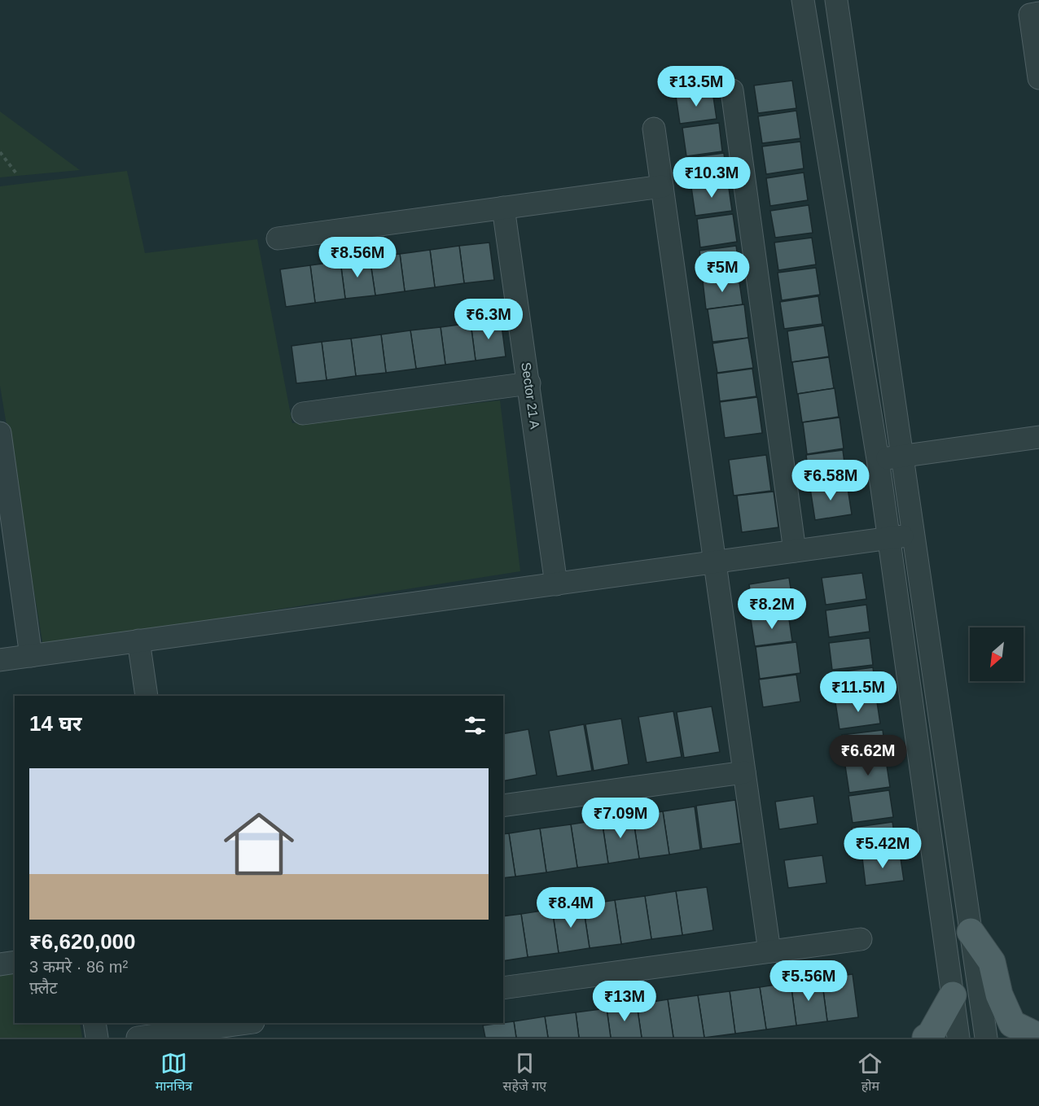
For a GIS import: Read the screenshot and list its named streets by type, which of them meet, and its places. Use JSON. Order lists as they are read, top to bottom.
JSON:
{
  "streets": {
    "street": ["Sector 21 A"]
  },
  "north": "bottom left",
  "page": {
    "price": [
      "₹13.5M",
      "₹10.3M",
      "₹8.56M",
      "₹5M",
      "₹6.3M",
      "₹6.58M",
      "₹8.2M",
      "₹11.5M",
      "₹6.62M",
      "₹7.09M",
      "₹5.42M",
      "₹8.4M",
      "₹5.56M",
      "₹13M"
    ],
    "heading": "14 घर",
    "list": [
      {
        "name": "₹6,620,000",
        "note": "3 कमरे · 86 m² · फ़्लैट"
      }
    ],
    "tabs": ["मानचित्र", "सहेजे गए", "होम"]
  }
}
